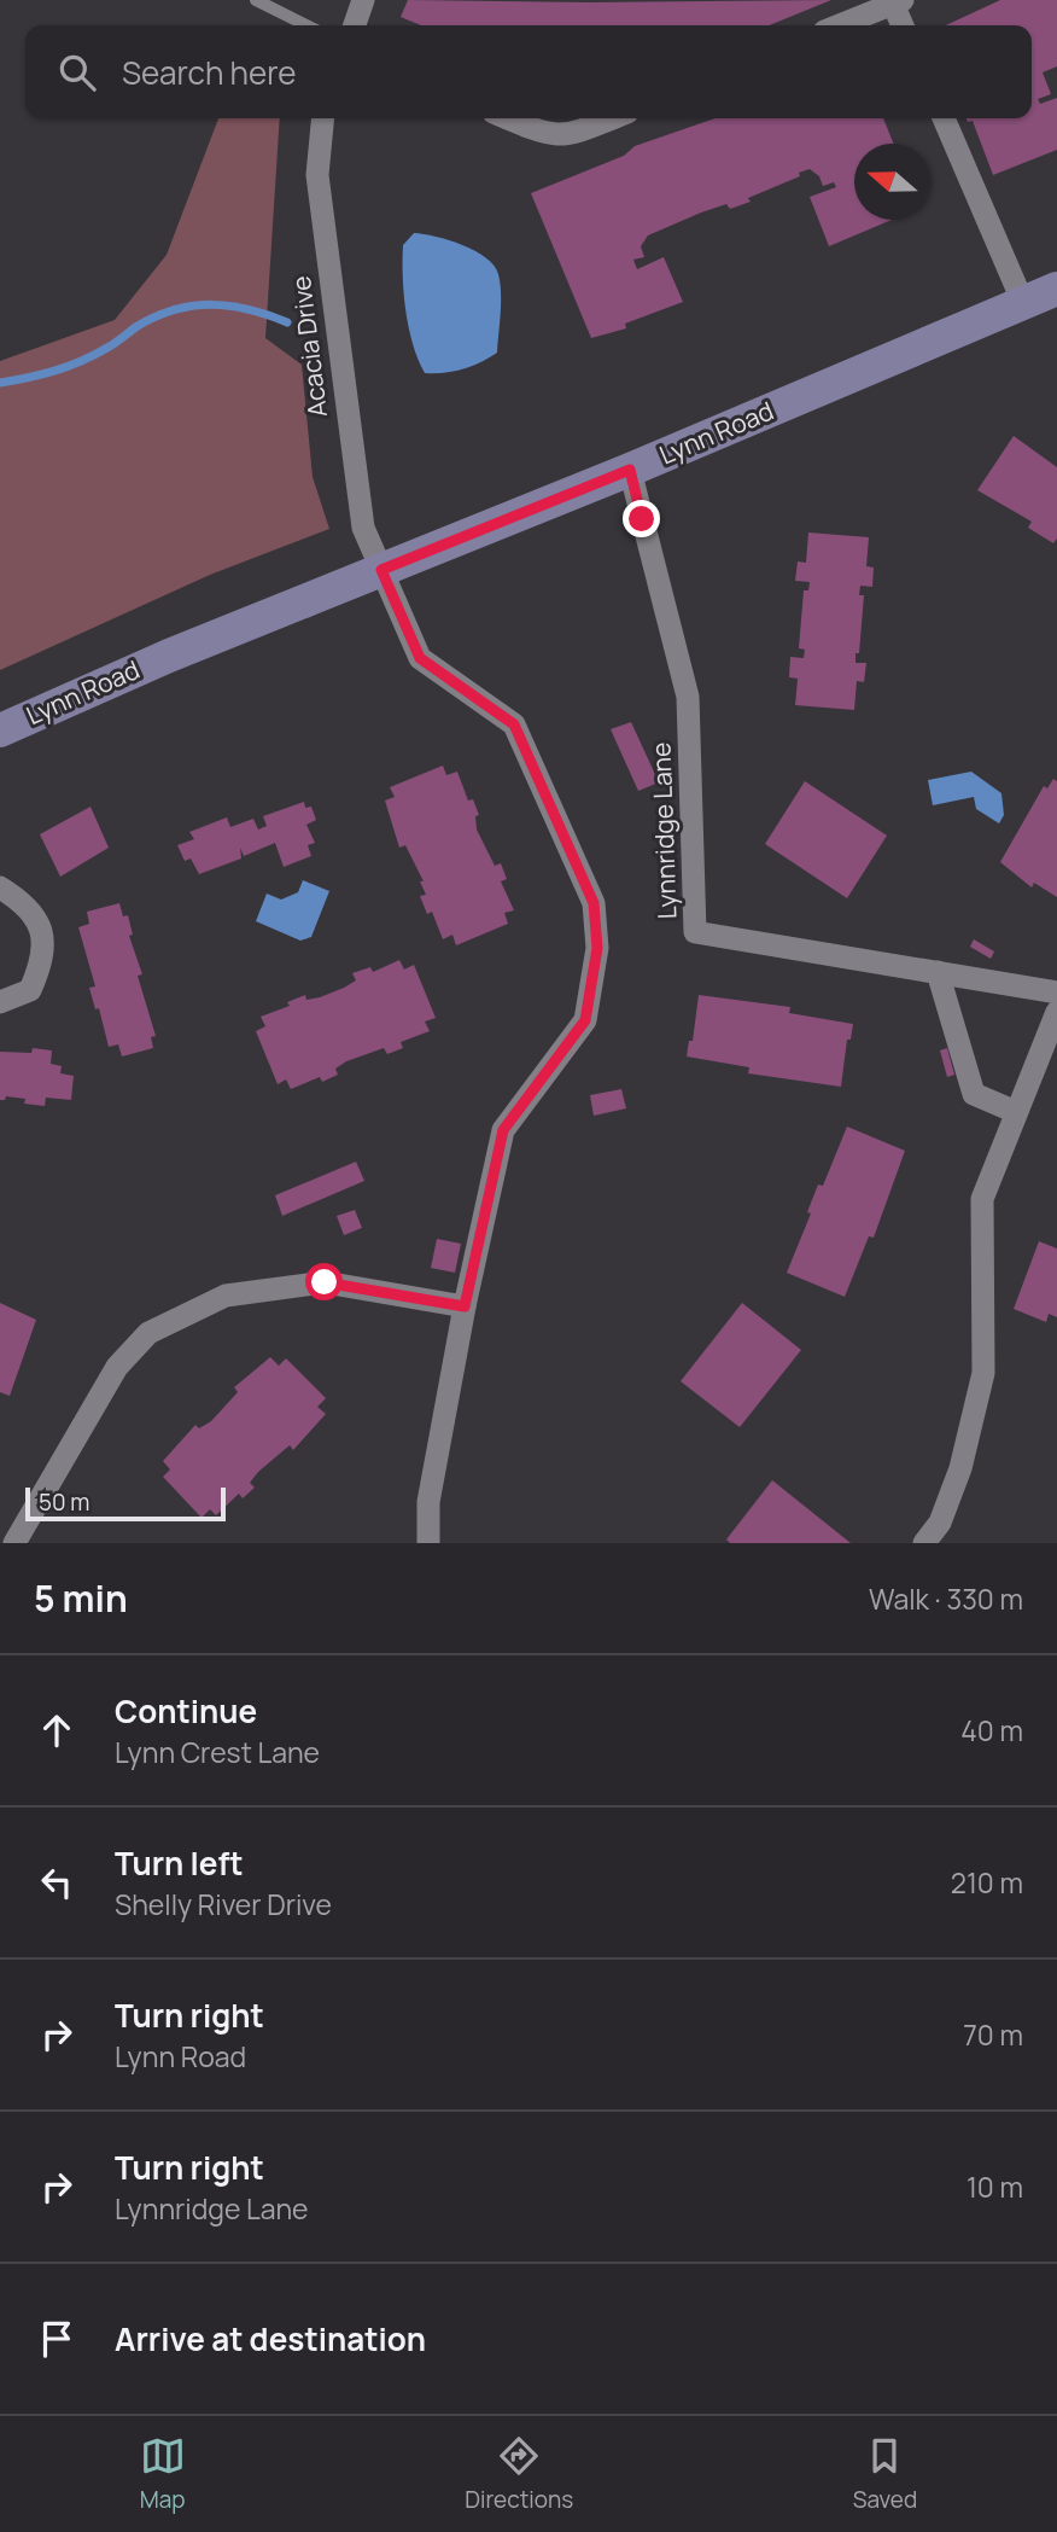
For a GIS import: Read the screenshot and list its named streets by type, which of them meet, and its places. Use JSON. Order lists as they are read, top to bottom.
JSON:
{
  "streets": {
    "main road": ["Lynn Road"],
    "street": ["Acacia Drive", "Lynnridge Lane"]
  },
  "crossings": [
    ["Acacia Drive", "Lynn Road"],
    ["Lynn Road", "Lynnridge Lane"]
  ],
  "scale_bar": "50 m",
  "north": "left",
  "page": {
    "search": "Search here",
    "scale": "50 m",
    "heading": ["5 min", "Walk · 330 m"],
    "list": [
      ["Continue", "Lynn Crest Lane", "40 m"],
      ["Turn left", "Shelly River Drive", "210 m"],
      ["Turn right", "Lynn Road", "70 m"],
      ["Turn right", "Lynnridge Lane", "10 m"],
      "Arrive at destination"
    ],
    "nav": ["Map", "Directions", "Saved"]
  }
}
